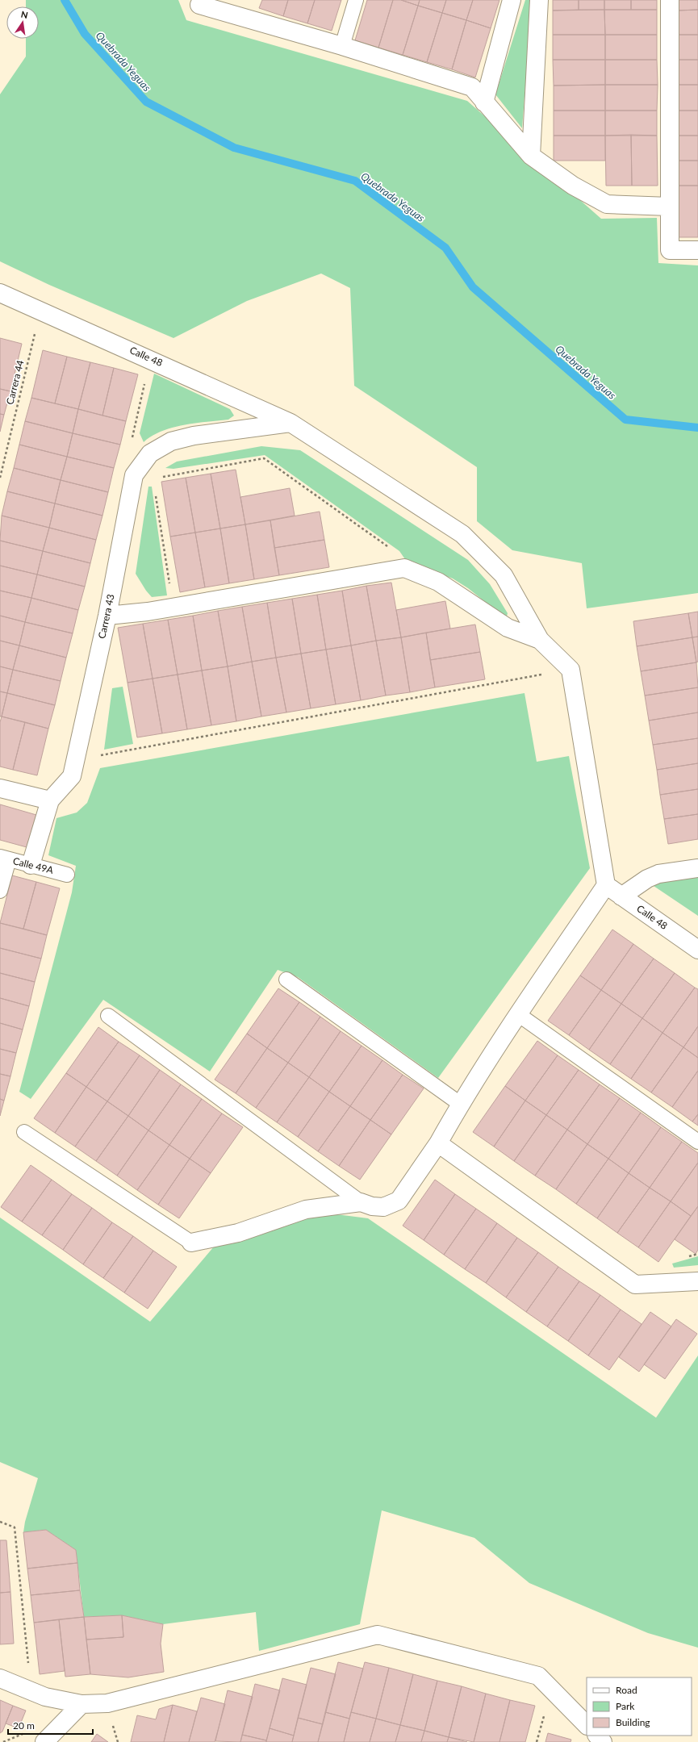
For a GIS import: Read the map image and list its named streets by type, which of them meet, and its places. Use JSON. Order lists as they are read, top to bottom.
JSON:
{
  "streets": {
    "street": ["Calle 48", "Carrera 43"],
    "lane": ["Calle 49A"],
    "path": ["Carrera 44"]
  },
  "crossings": [
    ["Calle 48", "Carrera 44"],
    ["Carrera 43", "Calle 49A"]
  ],
  "water": ["Quebrada Yeguas"],
  "legend": ["Road", "Park", "Building"],
  "scale_bar": "20 m",
  "north": "top"
}
